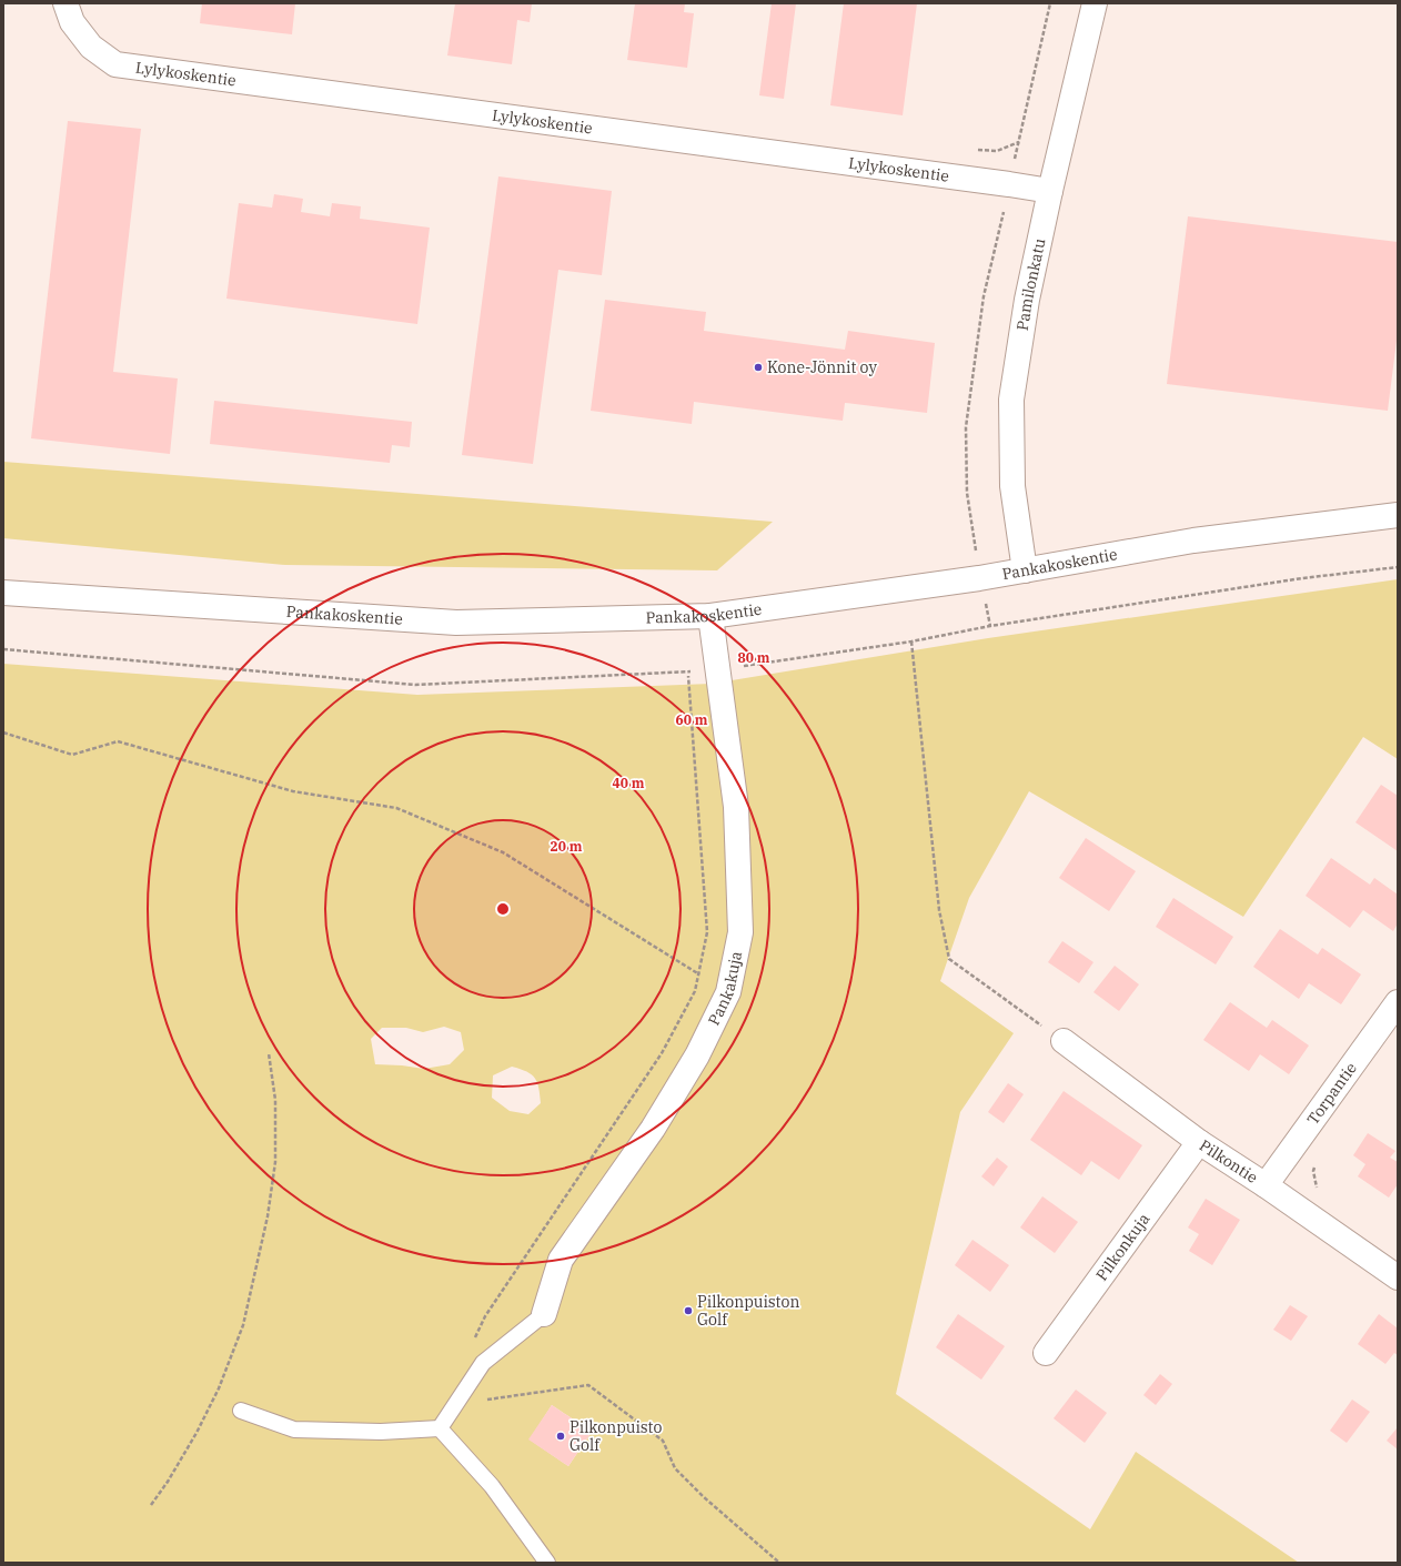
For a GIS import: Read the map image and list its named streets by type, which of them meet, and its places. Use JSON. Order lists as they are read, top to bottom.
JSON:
{
  "streets": {
    "street": [
      "Lylykoskentie",
      "Pamilonkatu",
      "Pankakoskentie",
      "Pankakuja",
      "Torpantie",
      "Pilkontie",
      "Pilkonkuja"
    ]
  },
  "crossings": [
    ["Lylykoskentie", "Pamilonkatu"],
    ["Pamilonkatu", "Pankakoskentie"],
    ["Pankakoskentie", "Pankakuja"],
    ["Torpantie", "Pilkontie"],
    ["Pilkontie", "Pilkonkuja"]
  ],
  "places": ["Kone-Jönnit oy", "Pilkonpuiston Golf", "Pilkonpuisto Golf"],
  "rings": [
    "80 m",
    "60 m",
    "40 m",
    "20 m"
  ]
}
